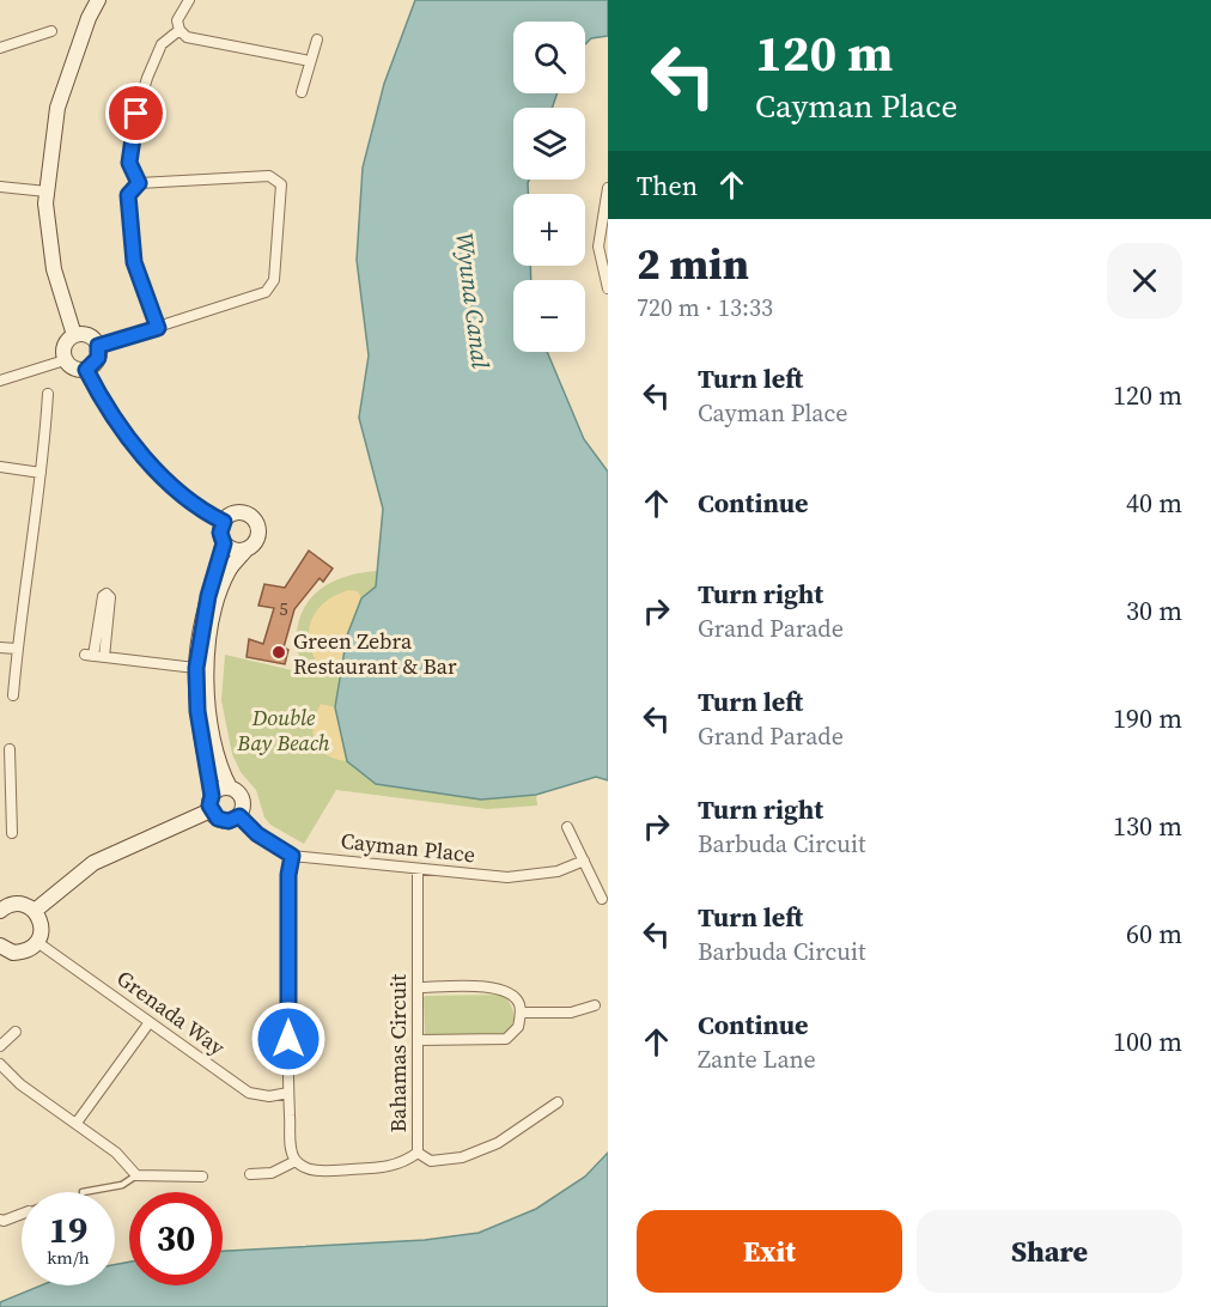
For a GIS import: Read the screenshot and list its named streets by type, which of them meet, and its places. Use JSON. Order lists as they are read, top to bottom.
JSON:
{
  "streets": {
    "street": ["Cayman Place", "Grenada Way", "Bahamas Circuit"]
  },
  "crossings": [
    ["Cayman Place", "Bahamas Circuit"]
  ],
  "water": ["Wyuna Canal"],
  "parks": ["Double Bay Beach"],
  "places": ["Green Zebra Restaurant & Bar"],
  "house_numbers": ["5"],
  "page": {
    "turn": ["120 m", "Cayman Place"],
    "map_buttons": ["+", "−"],
    "then": "Then",
    "heading": ["2 min", "720 m · 13:33"],
    "list": [
      {
        "name": "Turn left",
        "note": "Cayman Place",
        "value": "120 m"
      },
      {
        "name": "Continue",
        "value": "40 m"
      },
      {
        "name": "Turn right",
        "note": "Grand Parade",
        "value": "30 m"
      },
      {
        "name": "Turn left",
        "note": "Grand Parade",
        "value": "190 m"
      },
      {
        "name": "Turn right",
        "note": "Barbuda Circuit",
        "value": "130 m"
      },
      {
        "name": "Turn left",
        "note": "Barbuda Circuit",
        "value": "60 m"
      },
      {
        "name": "Continue",
        "note": "Zante Lane",
        "value": "100 m"
      }
    ],
    "speed": "19 km/h",
    "limit": "30",
    "buttons": ["Exit", "Share"]
  }
}
